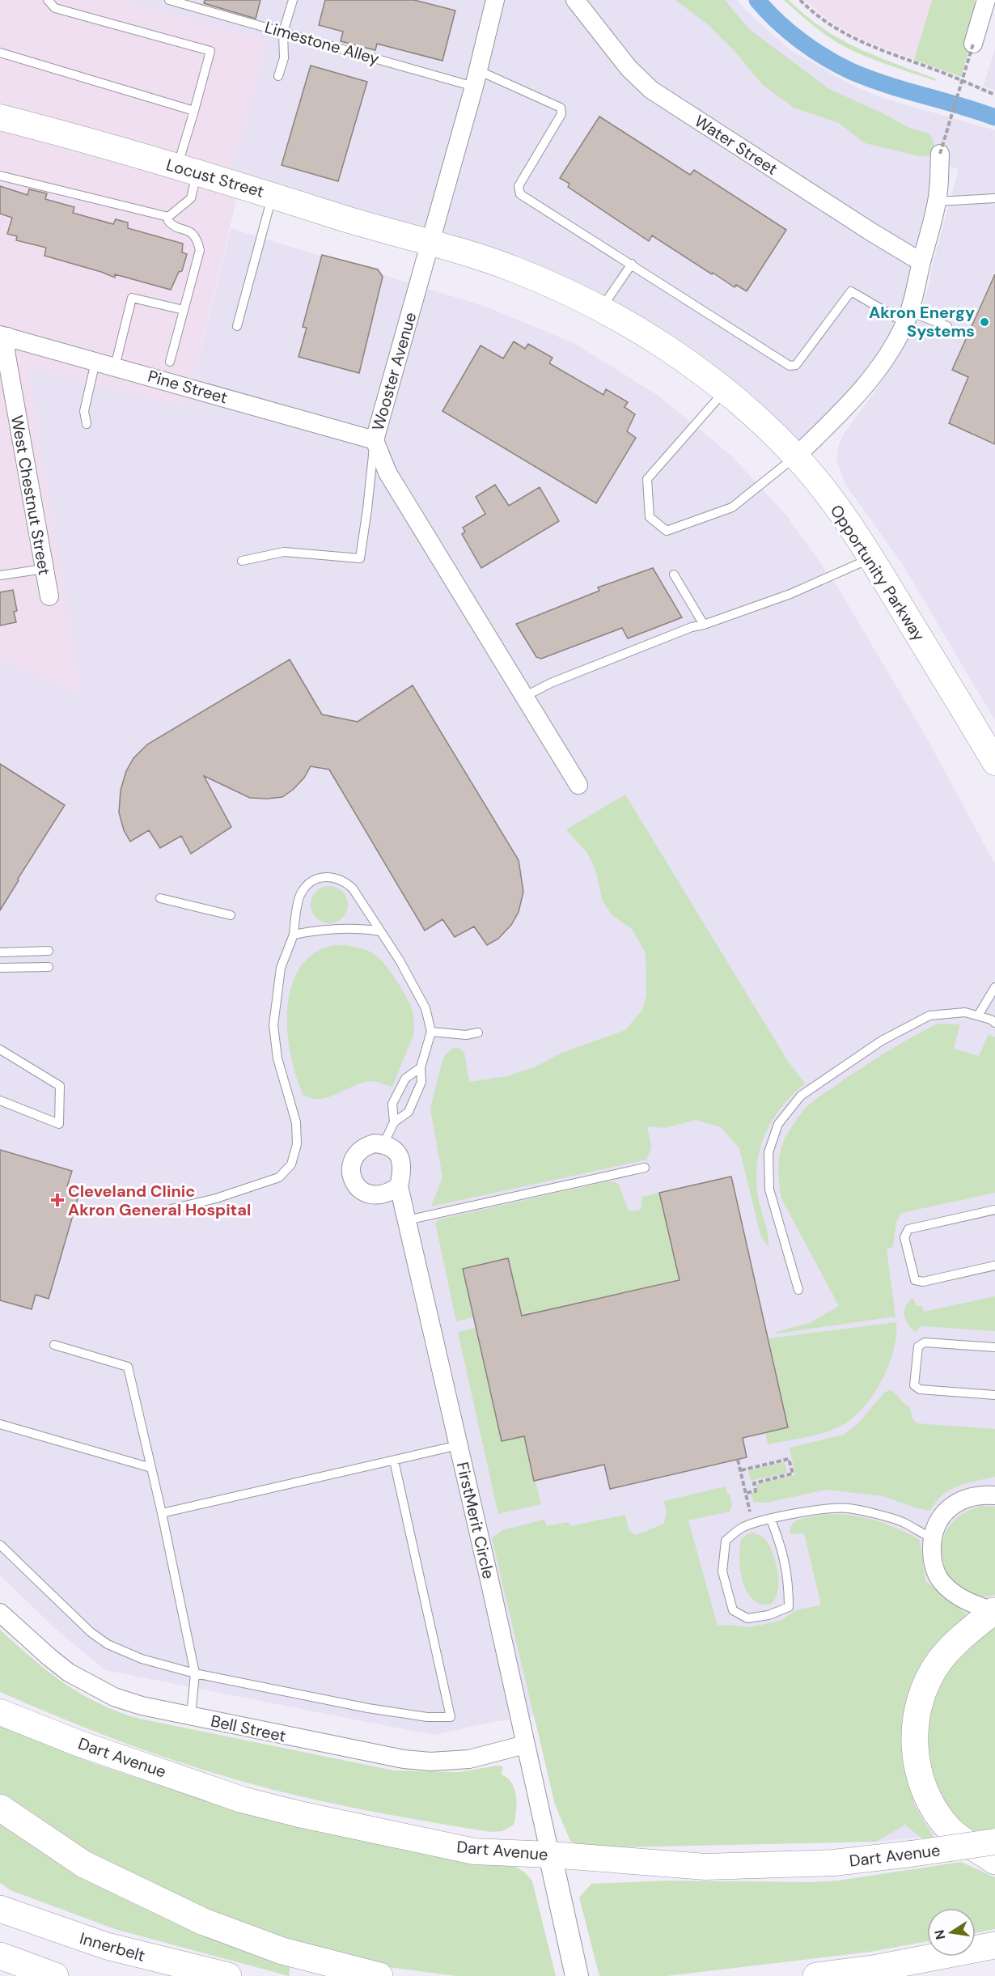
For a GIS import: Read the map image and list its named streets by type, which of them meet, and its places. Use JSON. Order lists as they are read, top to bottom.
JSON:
{
  "streets": {
    "highway": ["Innerbelt"],
    "main road": ["Locust Street", "Opportunity Parkway", "Dart Avenue"],
    "street": [
      "Water Street",
      "Wooster Avenue",
      "Pine Street",
      "West Chestnut Street",
      "FirstMerit Circle",
      "Bell Street"
    ],
    "lane": ["Limestone Alley"]
  },
  "crossings": [
    ["Limestone Alley", "Wooster Avenue"],
    ["Locust Street", "Wooster Avenue"],
    ["Locust Street", "Opportunity Parkway"],
    ["Wooster Avenue", "Pine Street"],
    ["Wooster Avenue", "Opportunity Parkway"],
    ["Pine Street", "West Chestnut Street"],
    ["FirstMerit Circle", "Bell Street"],
    ["FirstMerit Circle", "Dart Avenue"]
  ],
  "places": {
    "other": ["Akron Energy Systems"],
    "health": ["Cleveland Clinic Akron General Hospital"]
  },
  "north": "left"
}
